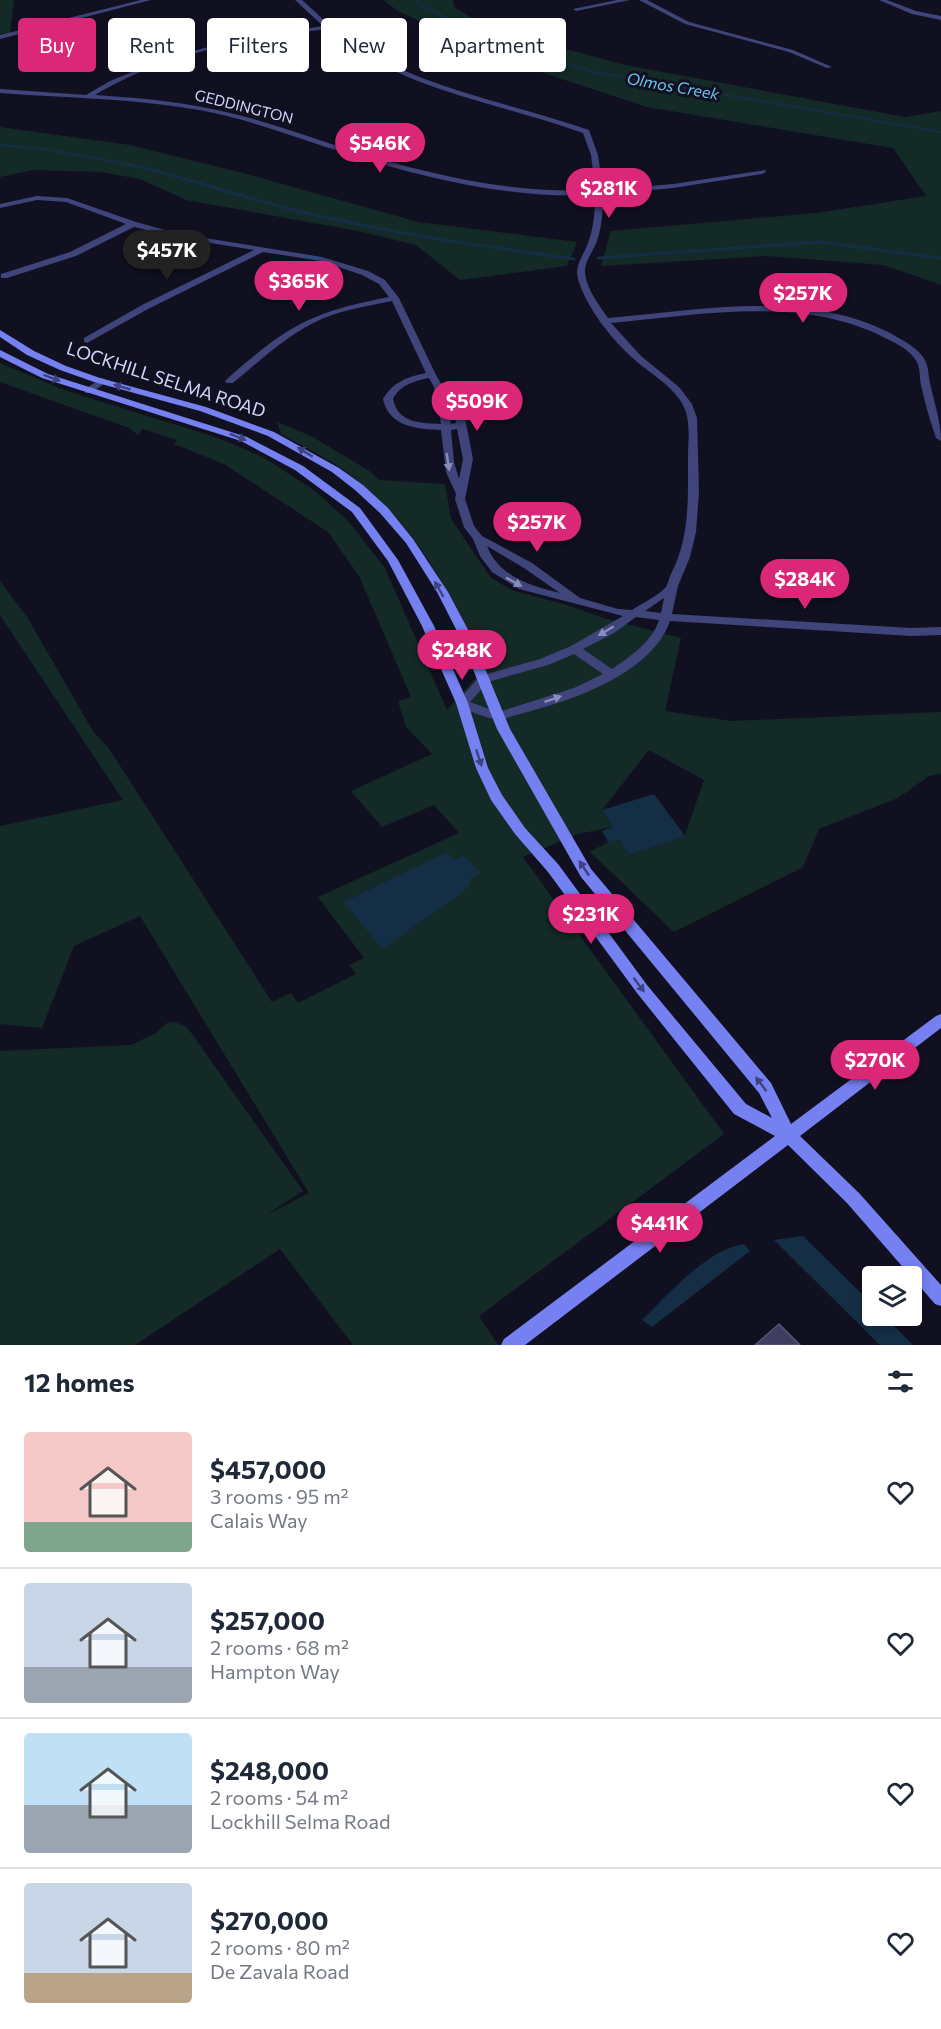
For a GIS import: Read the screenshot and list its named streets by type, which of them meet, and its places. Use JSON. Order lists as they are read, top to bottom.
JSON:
{
  "streets": {
    "main road": ["LOCKHILL SELMA ROAD"],
    "street": ["GEDDINGTON"]
  },
  "water": ["Olmos Creek"],
  "page": {
    "chip": [
      "Buy",
      "Rent",
      "Filters",
      "New",
      "Apartment"
    ],
    "price": [
      "$546K",
      "$281K",
      "$457K",
      "$365K",
      "$257K",
      "$509K",
      "$257K",
      "$284K",
      "$248K",
      "$231K",
      "$270K",
      "$441K"
    ],
    "heading": "12 homes",
    "list": [
      {
        "name": "$457,000",
        "note": "3 rooms · 95 m² · Calais Way"
      },
      {
        "name": "$257,000",
        "note": "2 rooms · 68 m² · Hampton Way"
      },
      {
        "name": "$248,000",
        "note": "2 rooms · 54 m² · Lockhill Selma Road"
      },
      {
        "name": "$270,000",
        "note": "2 rooms · 80 m² · De Zavala Road"
      }
    ]
  }
}
